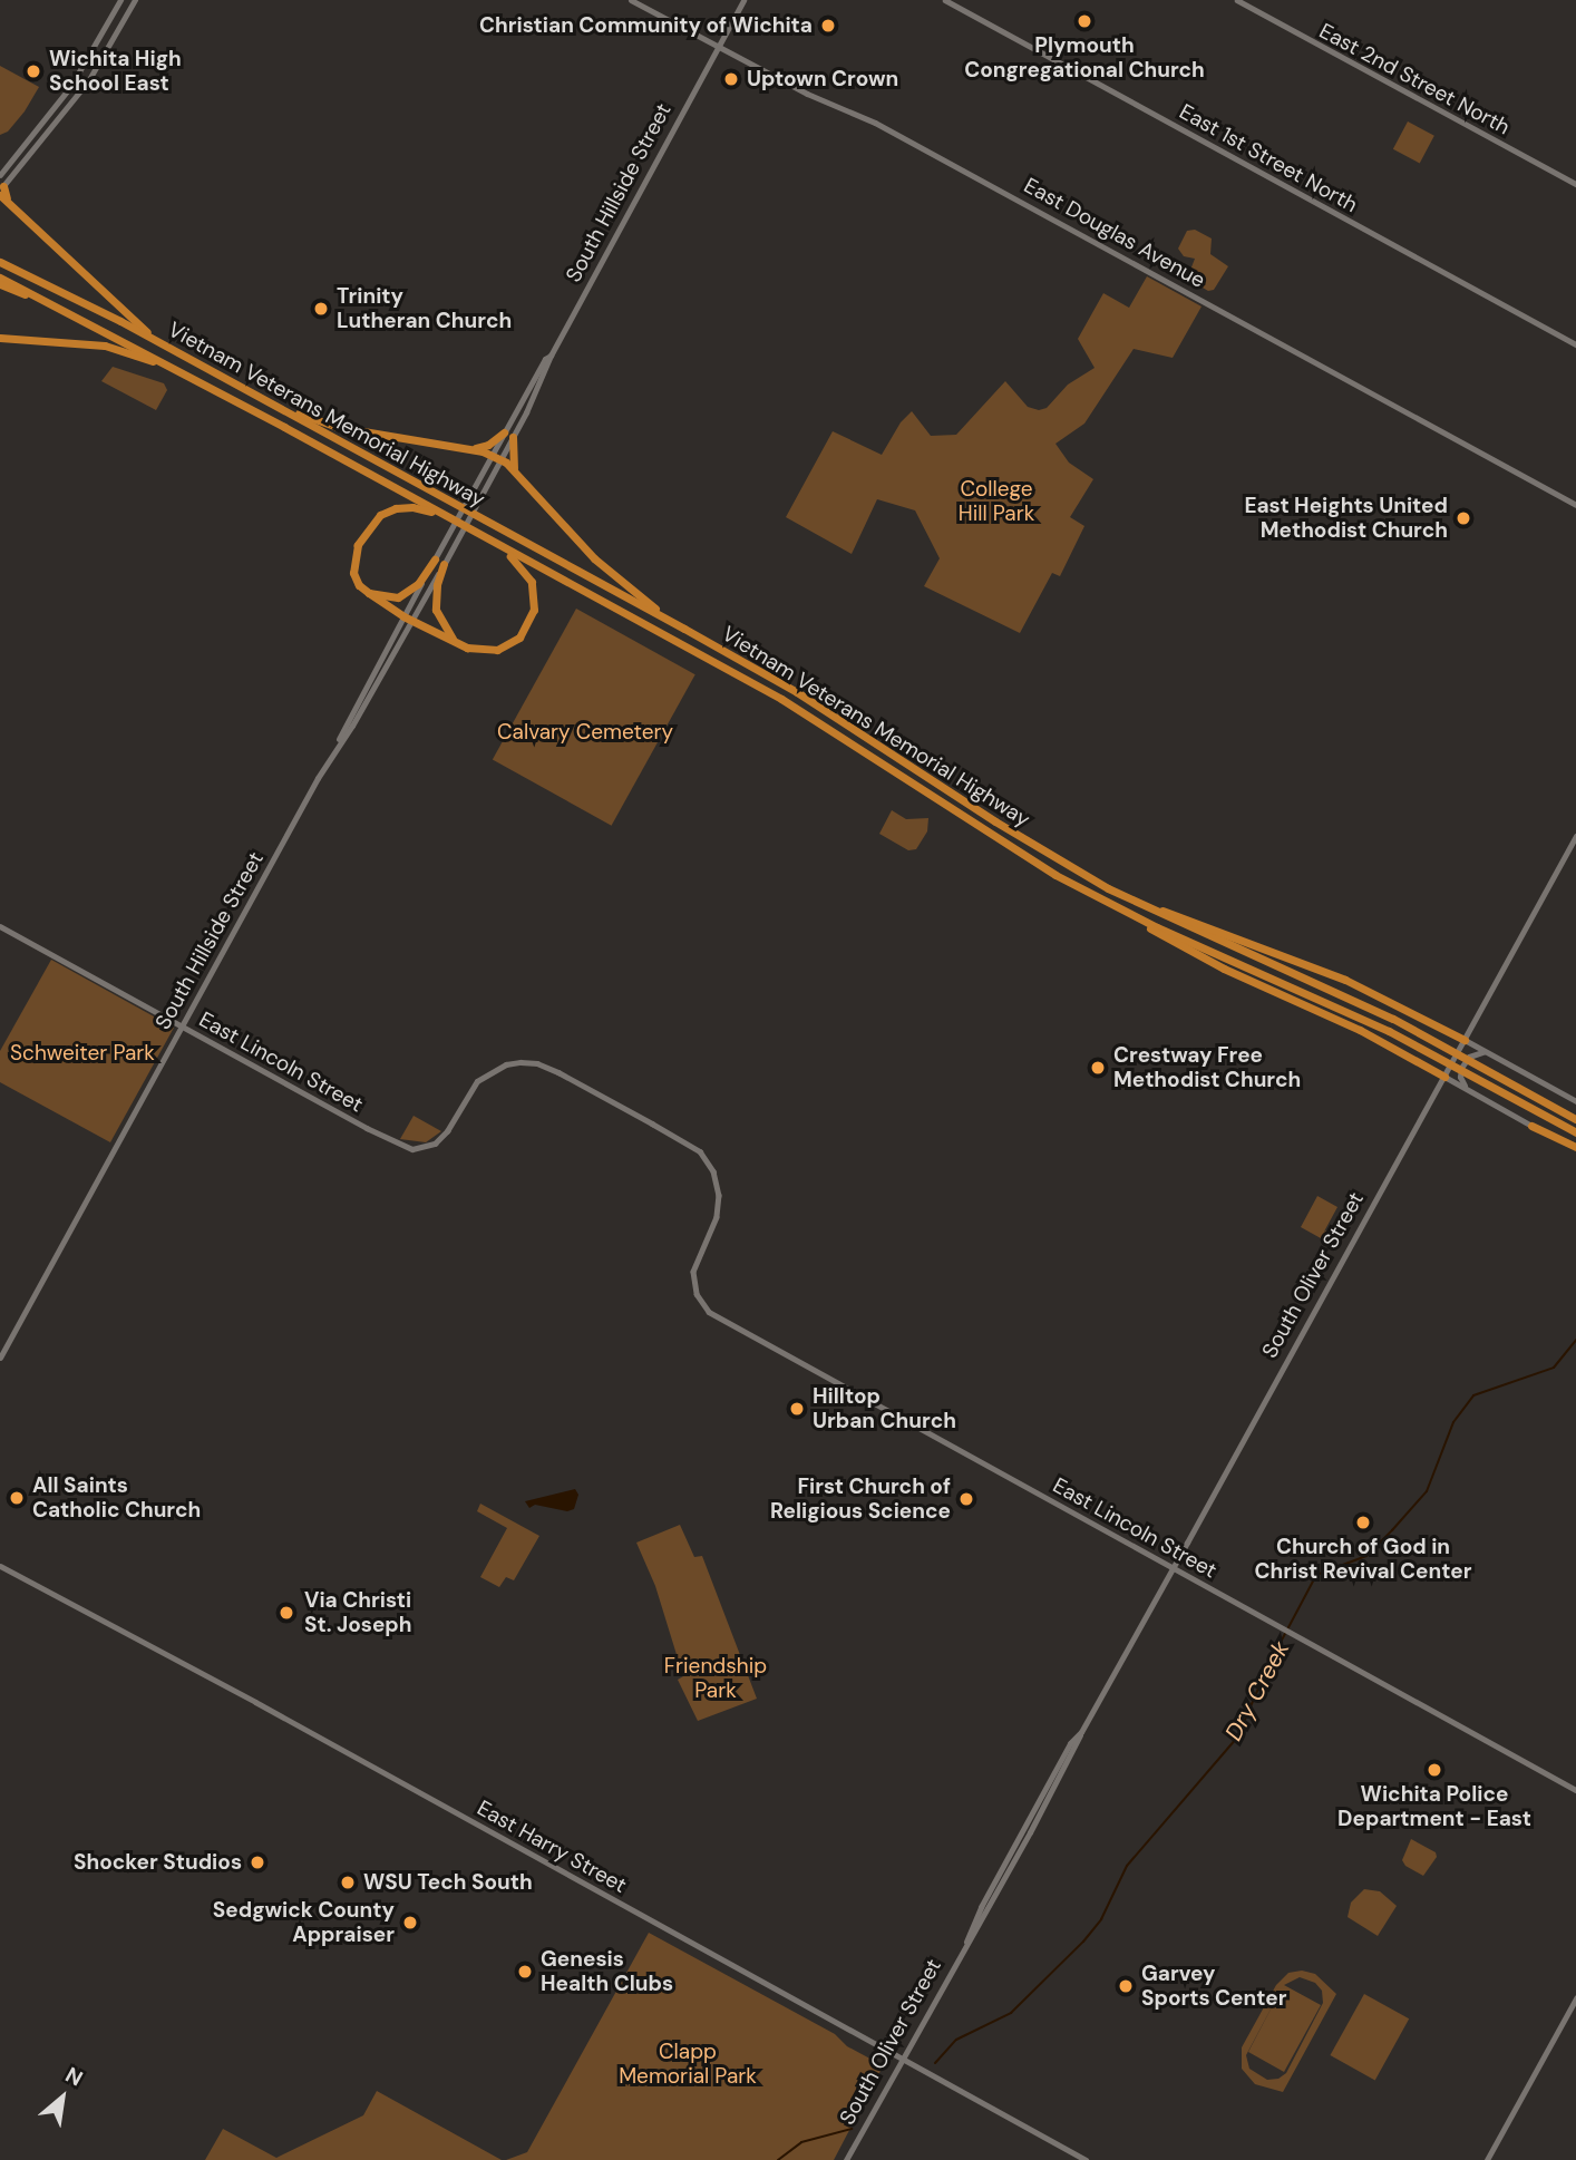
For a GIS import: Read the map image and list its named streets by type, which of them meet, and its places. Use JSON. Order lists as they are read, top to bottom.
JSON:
{
  "streets": {
    "highway": ["Vietnam Veterans Memorial Highway"],
    "main road": [
      "South Hillside Street",
      "East Douglas Avenue",
      "South Oliver Street",
      "East Harry Street"
    ],
    "street": ["East 2nd Street North", "East 1st Street North", "East Lincoln Street"]
  },
  "crossings": [
    ["South Hillside Street", "East Douglas Avenue"],
    ["South Hillside Street", "East Lincoln Street"],
    ["East Lincoln Street", "South Oliver Street"],
    ["South Oliver Street", "East Harry Street"]
  ],
  "water": ["Dry Creek"],
  "parks": [
    "College Hill Park",
    "Calvary Cemetery",
    "Schweiter Park",
    "Friendship Park",
    "Clapp Memorial Park"
  ],
  "places": [
    "Plymouth Congregational Church",
    "Christian Community of Wichita",
    "Wichita High School East",
    "Uptown Crown",
    "Trinity Lutheran Church",
    "East Heights United Methodist Church",
    "Crestway Free Methodist Church",
    "Hilltop Urban Church",
    "All Saints Catholic Church",
    "First Church of Religious Science",
    "Church of God in Christ Revival Center",
    "Via Christi St. Joseph",
    "Wichita Police Department - East",
    "Shocker Studios",
    "WSU Tech South",
    "Sedgwick County Appraiser",
    "Genesis Health Clubs",
    "Garvey Sports Center"
  ],
  "north": "top right"
}
